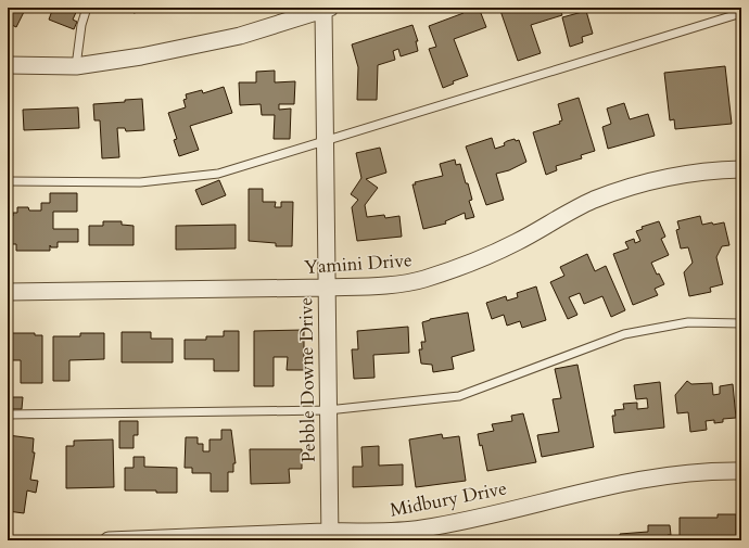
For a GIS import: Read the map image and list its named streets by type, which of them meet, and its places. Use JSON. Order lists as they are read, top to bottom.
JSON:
{
  "streets": {
    "street": ["Yamini Drive", "Pebble Downe Drive", "Midbury Drive"]
  },
  "crossings": [
    ["Yamini Drive", "Pebble Downe Drive"],
    ["Pebble Downe Drive", "Midbury Drive"]
  ]
}
